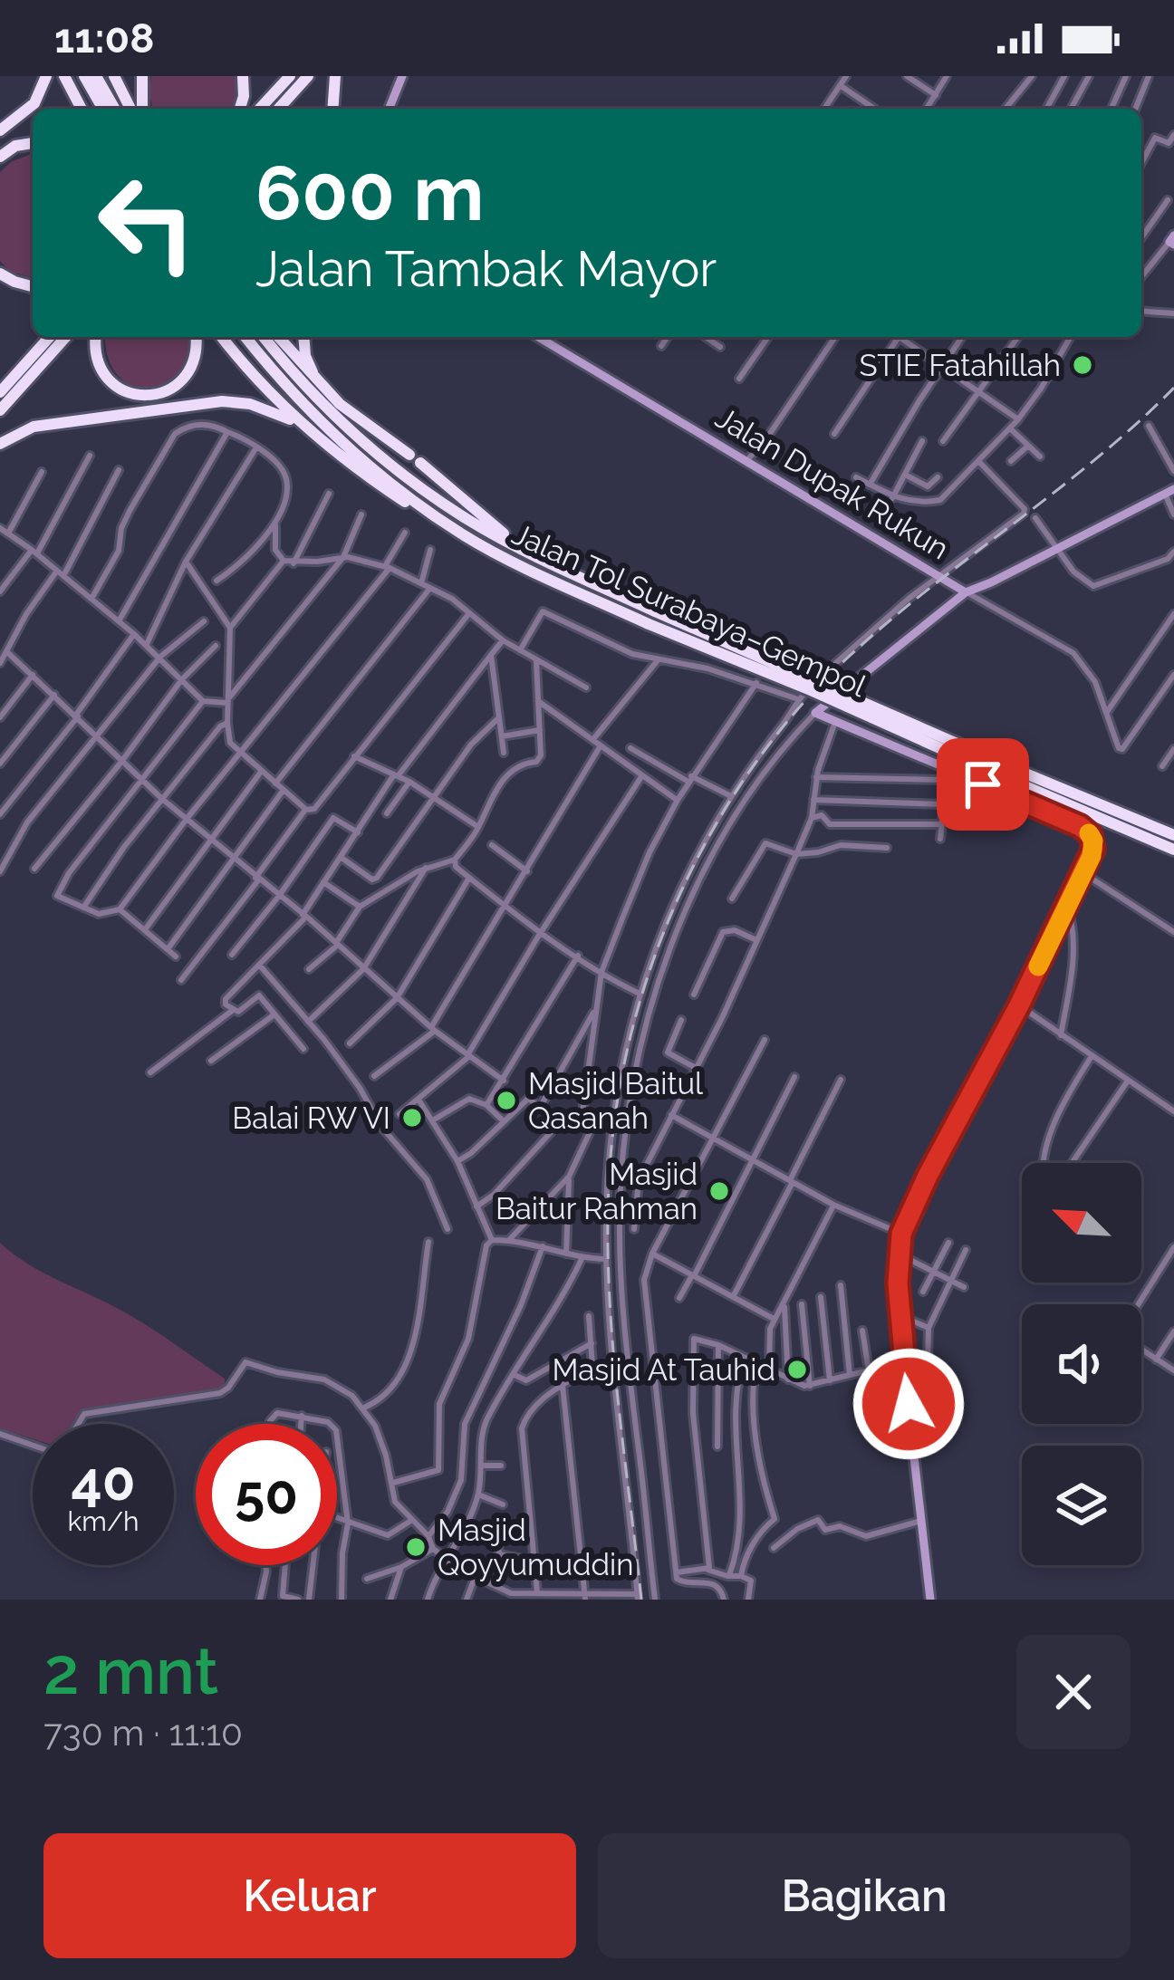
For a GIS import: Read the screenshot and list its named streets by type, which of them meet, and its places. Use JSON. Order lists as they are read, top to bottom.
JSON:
{
  "streets": {
    "highway": ["Jalan Tol Surabaya–Gempol"],
    "main road": ["Jalan Dupak Rukun"]
  },
  "places": [
    "STIE Fatahillah",
    "Masjid Baitul Qasanah",
    "Balai RW VI",
    "Masjid Baitur Rahman",
    "Masjid At Tauhid",
    "Masjid Qoyyumuddin"
  ],
  "north": "top left",
  "page": {
    "status": "11:08",
    "turn": ["600 m", "Jalan Tambak Mayor"],
    "speed": "40 km/h",
    "limit": "50",
    "heading": ["2 mnt", "730 m · 11:10"],
    "buttons": ["Keluar", "Bagikan"]
  }
}
